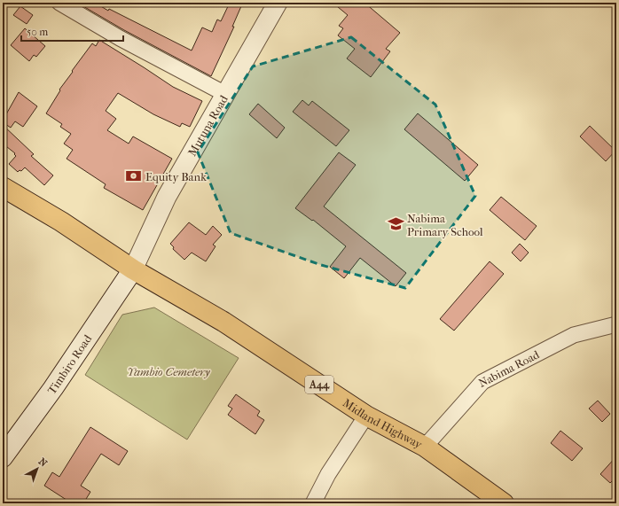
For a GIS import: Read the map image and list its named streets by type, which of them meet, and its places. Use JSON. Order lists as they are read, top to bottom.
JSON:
{
  "streets": {
    "main road": ["Timbiro Road", "A44", "Midland Highway"],
    "street": ["Mutuna Road", "Nabima Road"]
  },
  "crossings": [
    ["Mutuna Road", "Timbiro Road"],
    ["Mutuna Road", "Midland Highway"],
    ["Timbiro Road", "Midland Highway"],
    ["Nabima Road", "Midland Highway"]
  ],
  "parks": ["Yambio Cemetery"],
  "places": {
    "bank": ["Equity Bank"],
    "school or university": ["Nabima Primary School"]
  },
  "scale_bar": "50 m",
  "north": "top right"
}
